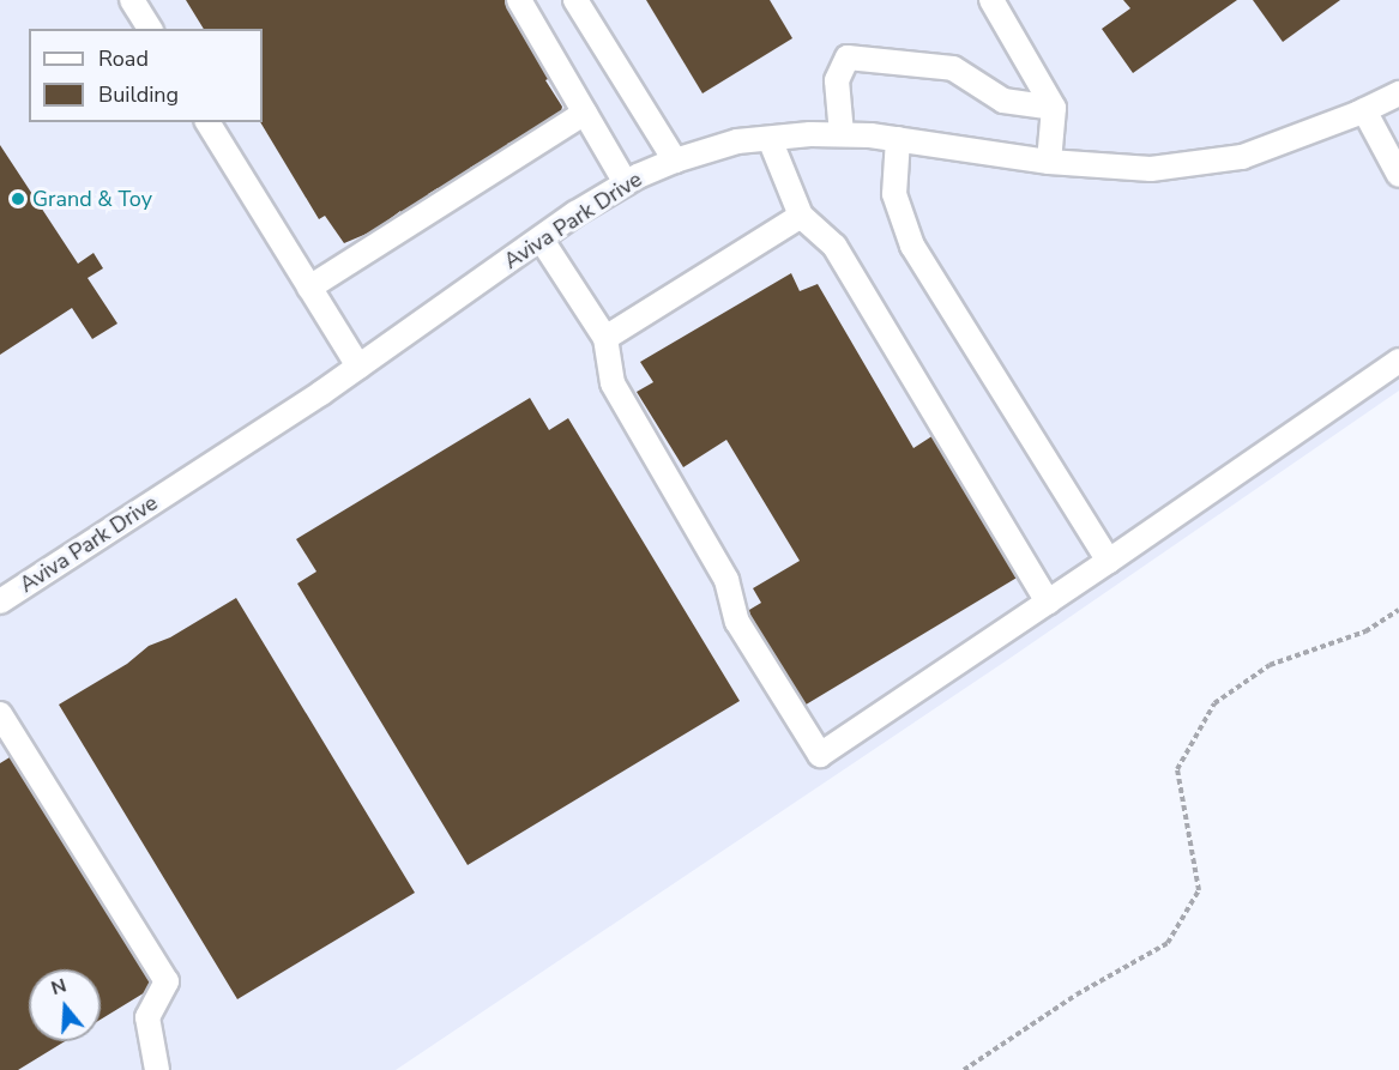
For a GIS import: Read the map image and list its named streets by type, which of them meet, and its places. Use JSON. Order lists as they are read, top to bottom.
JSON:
{
  "streets": {
    "street": ["Aviva Park Drive"]
  },
  "places": ["Grand & Toy"],
  "legend": ["Road", "Building"],
  "north": "top"
}
